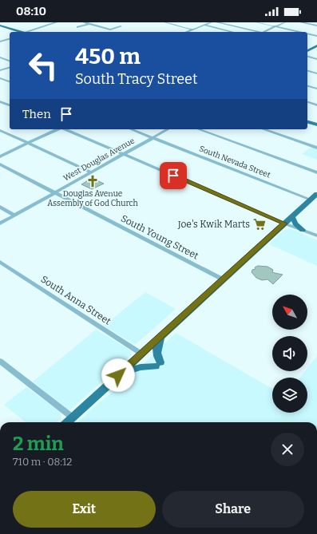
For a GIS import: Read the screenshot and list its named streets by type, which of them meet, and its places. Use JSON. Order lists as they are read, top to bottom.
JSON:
{
  "streets": {
    "street": [
      "West Douglas Avenue",
      "South Nevada Street",
      "South Young Street",
      "South Anna Street"
    ]
  },
  "crossings": [
    ["West Douglas Avenue", "South Nevada Street"],
    ["West Douglas Avenue", "South Young Street"]
  ],
  "places": {
    "church": ["Douglas Avenue Assembly of God Church"],
    "supermarket": ["Joe's Kwik Marts"]
  },
  "north": "top left",
  "page": {
    "status": "08:10",
    "turn": ["450 m", "South Tracy Street"],
    "then": "Then",
    "heading": ["2 min", "710 m · 08:12"],
    "buttons": ["Exit", "Share"]
  }
}
